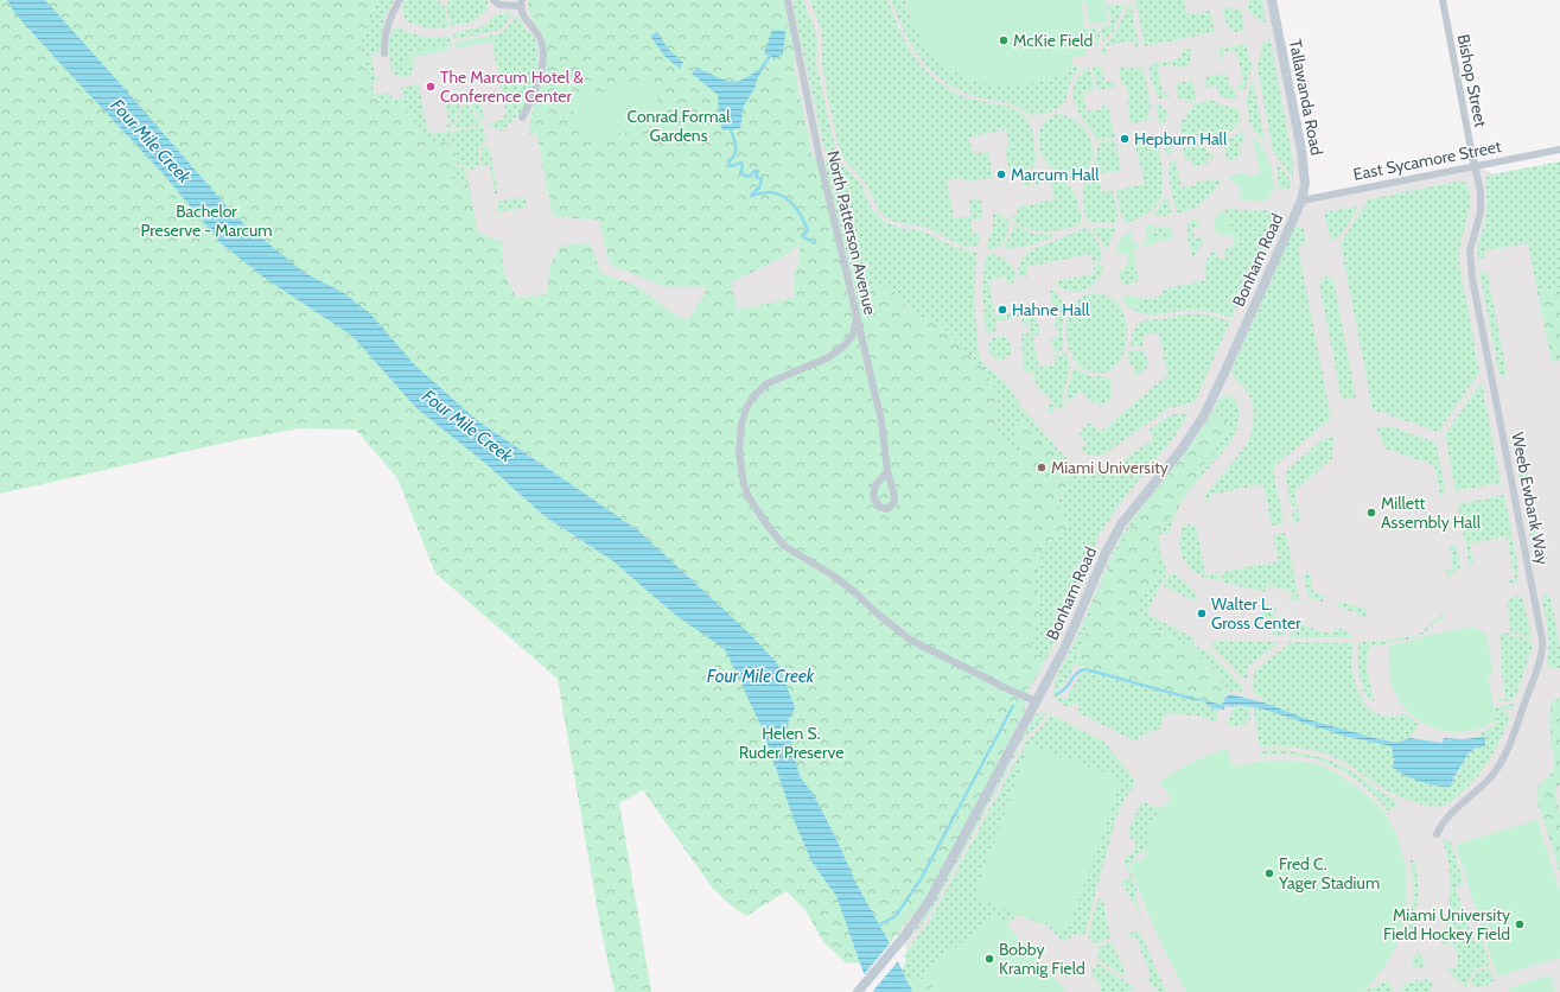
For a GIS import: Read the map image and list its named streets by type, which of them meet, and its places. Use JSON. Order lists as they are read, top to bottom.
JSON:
{
  "streets": {
    "street": [
      "Bishop Street",
      "Tallawanda Road",
      "East Sycamore Street",
      "North Patterson Avenue",
      "Bonham Road",
      "Weeb Ewbank Way"
    ]
  },
  "crossings": [
    ["Bishop Street", "East Sycamore Street"],
    ["Bishop Street", "Weeb Ewbank Way"],
    ["Tallawanda Road", "East Sycamore Street"],
    ["Tallawanda Road", "Bonham Road"],
    ["East Sycamore Street", "Bonham Road"],
    ["East Sycamore Street", "Weeb Ewbank Way"]
  ],
  "water": ["Four Mile Creek"],
  "parks": ["Conrad Formal Gardens", "Bachelor Preserve - Marcum", "Helen S. Ruder Preserve"],
  "places": [
    "McKie Field",
    "The Marcum Hotel & Conference Center",
    "Hepburn Hall",
    "Marcum Hall",
    "Hahne Hall",
    "Miami University",
    "Millett Assembly Hall",
    "Walter L. Gross Center",
    "Fred C. Yager Stadium",
    "Miami University Field Hockey Field",
    "Bobby Kramig Field"
  ]
}
